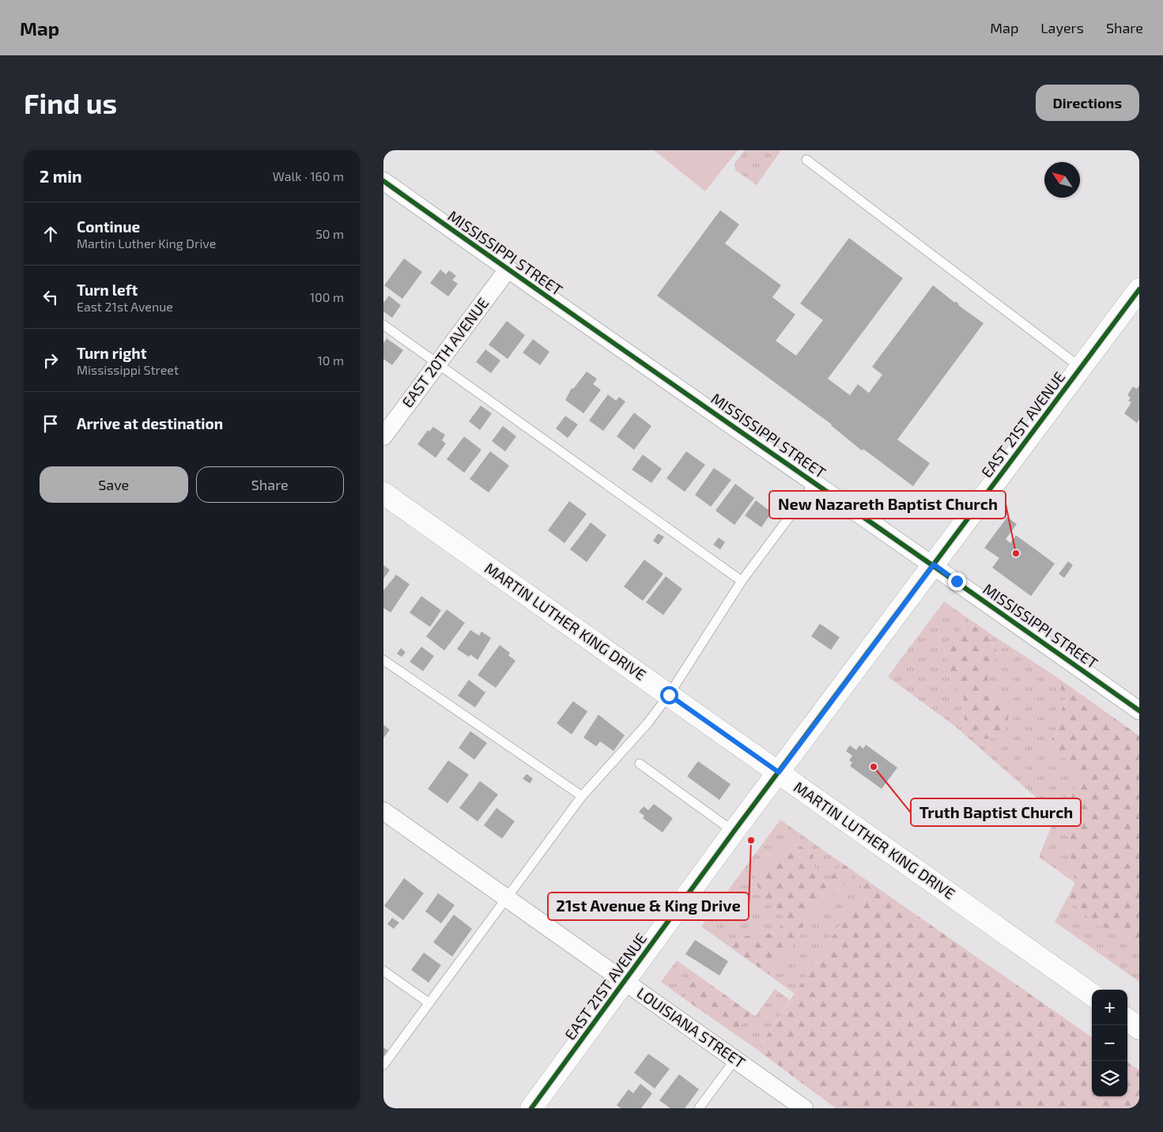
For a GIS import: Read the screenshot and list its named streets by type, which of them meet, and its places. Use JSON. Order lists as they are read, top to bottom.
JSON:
{
  "streets": {
    "street": [
      "MISSISSIPPI STREET",
      "EAST 20TH AVENUE",
      "EAST 21ST AVENUE",
      "MARTIN LUTHER KING DRIVE",
      "LOUISIANA STREET"
    ]
  },
  "crossings": [
    ["MISSISSIPPI STREET", "EAST 20TH AVENUE"],
    ["MISSISSIPPI STREET", "EAST 21ST AVENUE"],
    ["EAST 21ST AVENUE", "MARTIN LUTHER KING DRIVE"],
    ["EAST 21ST AVENUE", "LOUISIANA STREET"]
  ],
  "places": ["New Nazareth Baptist Church", "Truth Baptist Church", "21st Avenue & King Drive"],
  "north": "top left",
  "page": {
    "header": "Map",
    "nav": ["Map", "Layers", "Share"],
    "buttons": [
      "Directions",
      ["Save", "Share"]
    ],
    "title": "Find us",
    "heading": ["2 min", "Walk · 160 m"],
    "list": [
      ["Continue", "Martin Luther King Drive", "50 m"],
      ["Turn left", "East 21st Avenue", "100 m"],
      ["Turn right", "Mississippi Street", "10 m"],
      "Arrive at destination"
    ],
    "map_buttons": ["+", "−"]
  }
}
